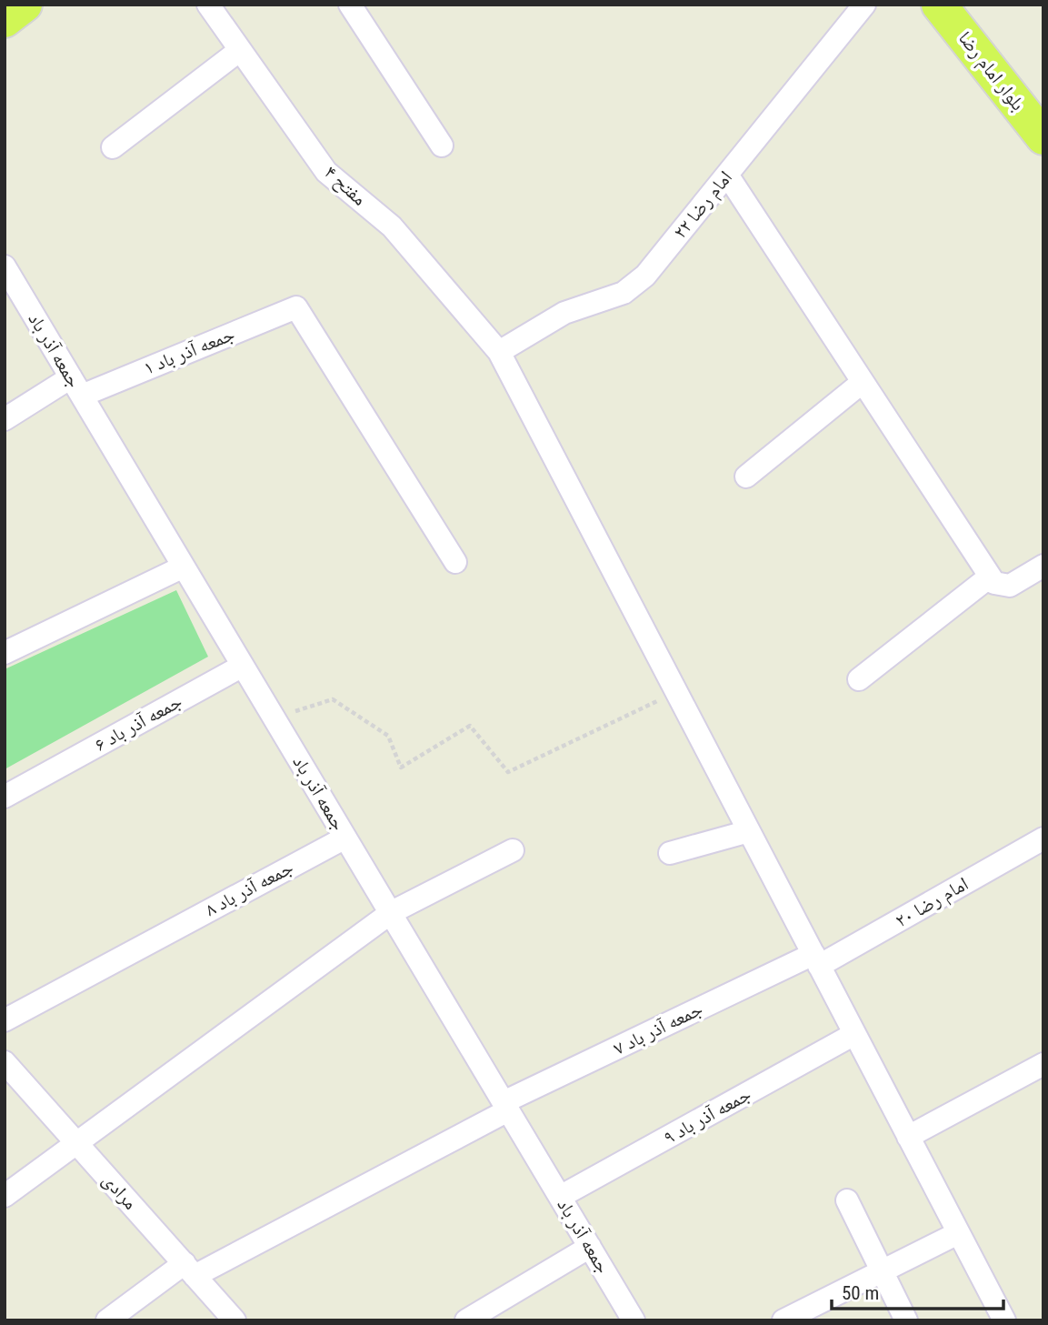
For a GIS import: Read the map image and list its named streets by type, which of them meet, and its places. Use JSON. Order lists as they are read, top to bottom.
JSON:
{
  "streets": {
    "main road": ["بلوار امام رضا"],
    "street": [
      "مفتح ۴",
      "امام رضا ۲۲",
      "جمعه آذر باد",
      "جمعه آذر باد ۱",
      "جمعه آذر باد ۶",
      "جمعه آذر باد ۸",
      "امام رضا ۲۰",
      "جمعه آذر باد ۷",
      "جمعه آذر باد ۹",
      "مرادی"
    ]
  },
  "crossings": [
    ["مفتح ۴", "امام رضا ۲۲"],
    ["مفتح ۴", "امام رضا ۲۰"],
    ["مفتح ۴", "جمعه آذر باد ۷"],
    ["مفتح ۴", "جمعه آذر باد ۹"],
    ["جمعه آذر باد", "جمعه آذر باد ۱"],
    ["جمعه آذر باد", "جمعه آذر باد ۶"],
    ["جمعه آذر باد", "جمعه آذر باد ۸"],
    ["جمعه آذر باد", "جمعه آذر باد ۷"],
    ["جمعه آذر باد", "جمعه آذر باد ۹"],
    ["امام رضا ۲۰", "جمعه آذر باد ۷"],
    ["جمعه آذر باد ۷", "مرادی"]
  ],
  "scale_bar": "50 m"
}
